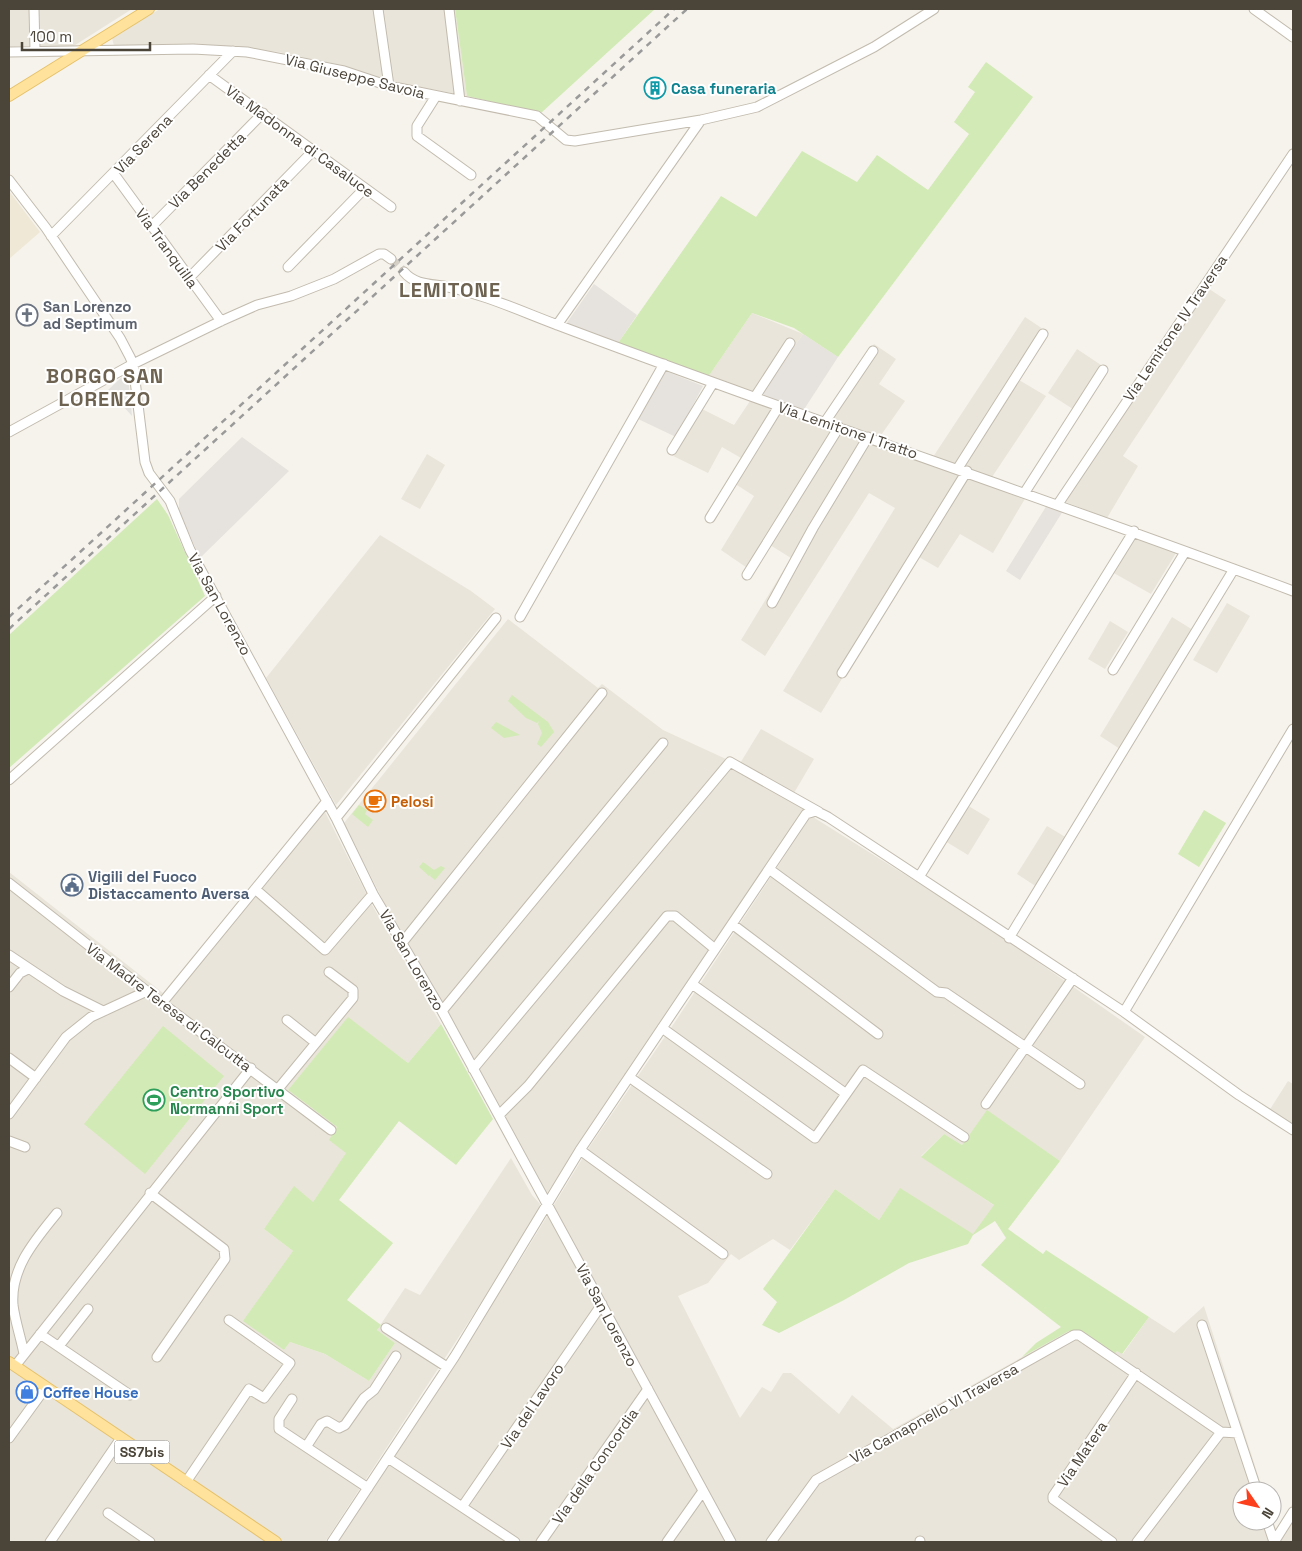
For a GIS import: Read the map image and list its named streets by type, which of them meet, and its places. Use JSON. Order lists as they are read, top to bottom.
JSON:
{
  "streets": {
    "main road": ["SS7bis"],
    "street": [
      "Via Giuseppe Savoia",
      "Via Madonna di Casaluce",
      "Via Serena",
      "Via Benedetta",
      "Via Fortunata",
      "Via Tranquilla",
      "Via Lemitone IV Traversa",
      "Via Lemitone I Tratto",
      "Via San Lorenzo",
      "Via Madre Teresa di Calcutta",
      "Via del Lavoro",
      "Via Camapnello VI Traversa",
      "Via Matera",
      "Via della Concordia"
    ]
  },
  "crossings": [
    ["Via Giuseppe Savoia", "Via Serena"],
    ["Via Madonna di Casaluce", "Via Serena"],
    ["Via Madonna di Casaluce", "Via Benedetta"],
    ["Via Madonna di Casaluce", "Via Fortunata"],
    ["Via Serena", "Via Tranquilla"],
    ["Via Serena", "Via San Lorenzo"],
    ["Via Benedetta", "Via Tranquilla"],
    ["Via Fortunata", "Via Tranquilla"],
    ["Via Lemitone IV Traversa", "Via Lemitone I Tratto"],
    ["Via San Lorenzo", "Via del Lavoro"],
    ["Via San Lorenzo", "Via della Concordia"],
    ["Via Camapnello VI Traversa", "Via Matera"]
  ],
  "districts": ["LEMITONE", "BORGO SAN LORENZO"],
  "places": {
    "building": ["Casa funeraria"],
    "church": ["San Lorenzo ad Septimum"],
    "cafe": ["Pelosi"],
    "public building": ["Vigili del Fuoco Distaccamento Aversa"],
    "sports": ["Centro Sportivo Normanni Sport"],
    "shop": ["Coffee House"]
  },
  "scale_bar": "100 m",
  "north": "bottom right"
}
